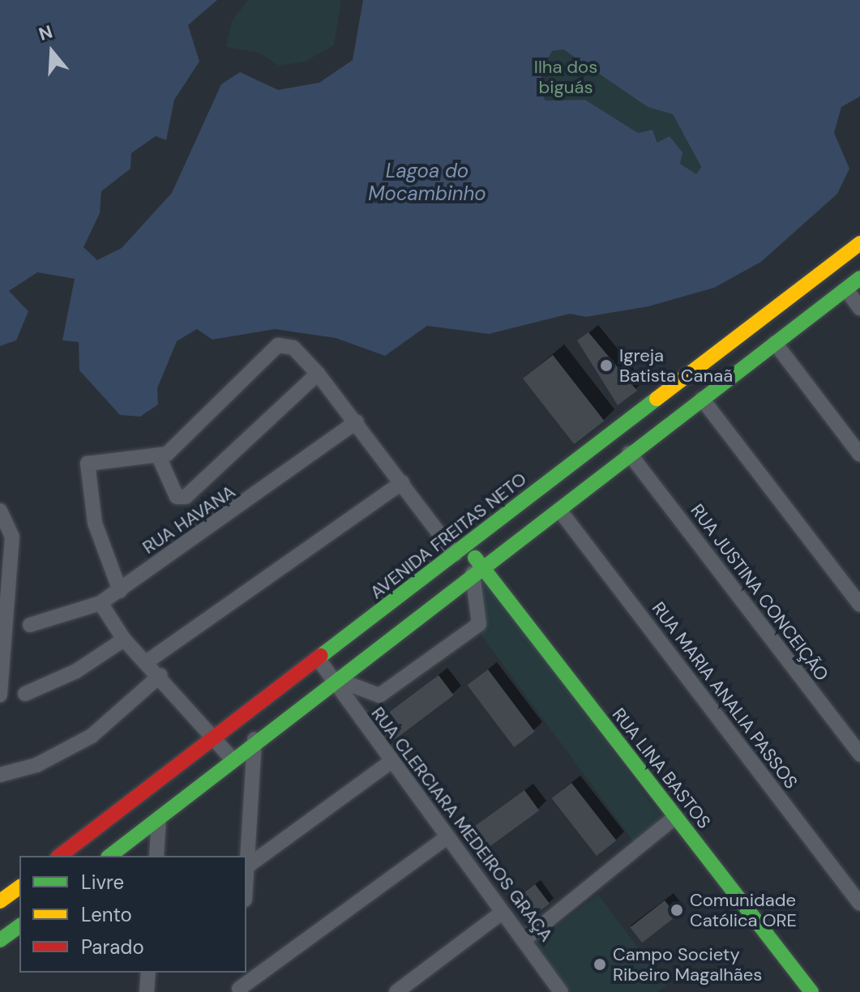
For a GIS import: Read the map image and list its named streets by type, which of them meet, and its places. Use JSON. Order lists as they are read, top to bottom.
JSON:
{
  "streets": {
    "main road": ["AVENIDA FREITAS NETO", "RUA LINA BASTOS"],
    "street": [
      "RUA HAVANA",
      "RUA JUSTINA CONCEIÇÃO",
      "RUA MARIA ANALIA PASSOS",
      "RUA CLERCIARA MEDEIROS GRAÇA"
    ]
  },
  "crossings": [
    ["AVENIDA FREITAS NETO", "RUA LINA BASTOS"],
    ["AVENIDA FREITAS NETO", "RUA CLERCIARA MEDEIROS GRAÇA"]
  ],
  "water": ["Lagoa do Mocambinho"],
  "parks": ["Ilha dos biguás"],
  "places": ["Igreja Batista Canaã", "Comunidade Católica ORE", "Campo Society Ribeiro Magalhães"],
  "legend": ["Livre", "Lento", "Parado"],
  "north": "top"
}
